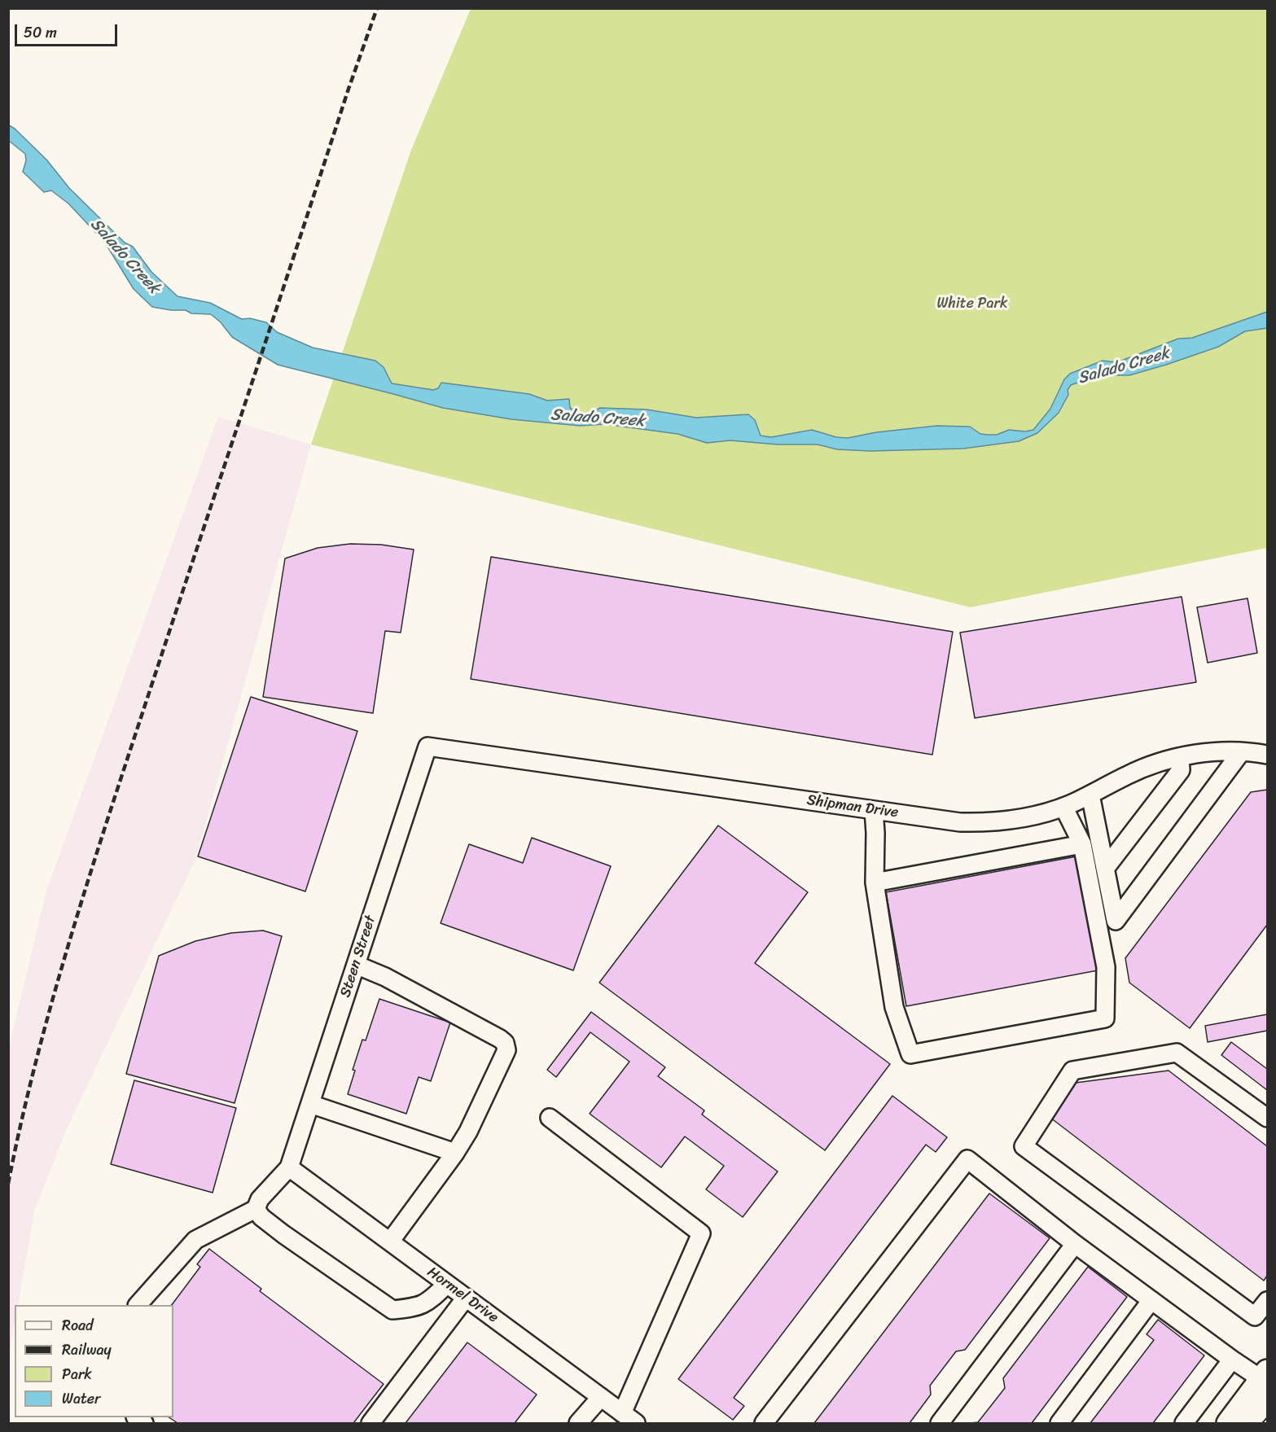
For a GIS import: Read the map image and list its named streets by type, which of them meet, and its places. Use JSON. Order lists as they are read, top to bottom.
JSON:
{
  "streets": {
    "street": ["Shipman Drive", "Steen Street", "Hormel Drive"]
  },
  "crossings": [
    ["Shipman Drive", "Steen Street"],
    ["Steen Street", "Hormel Drive"]
  ],
  "water": ["Salado Creek"],
  "parks": ["White Park"],
  "legend": [
    "Road",
    "Railway",
    "Park",
    "Water"
  ],
  "scale_bar": "50 m"
}
